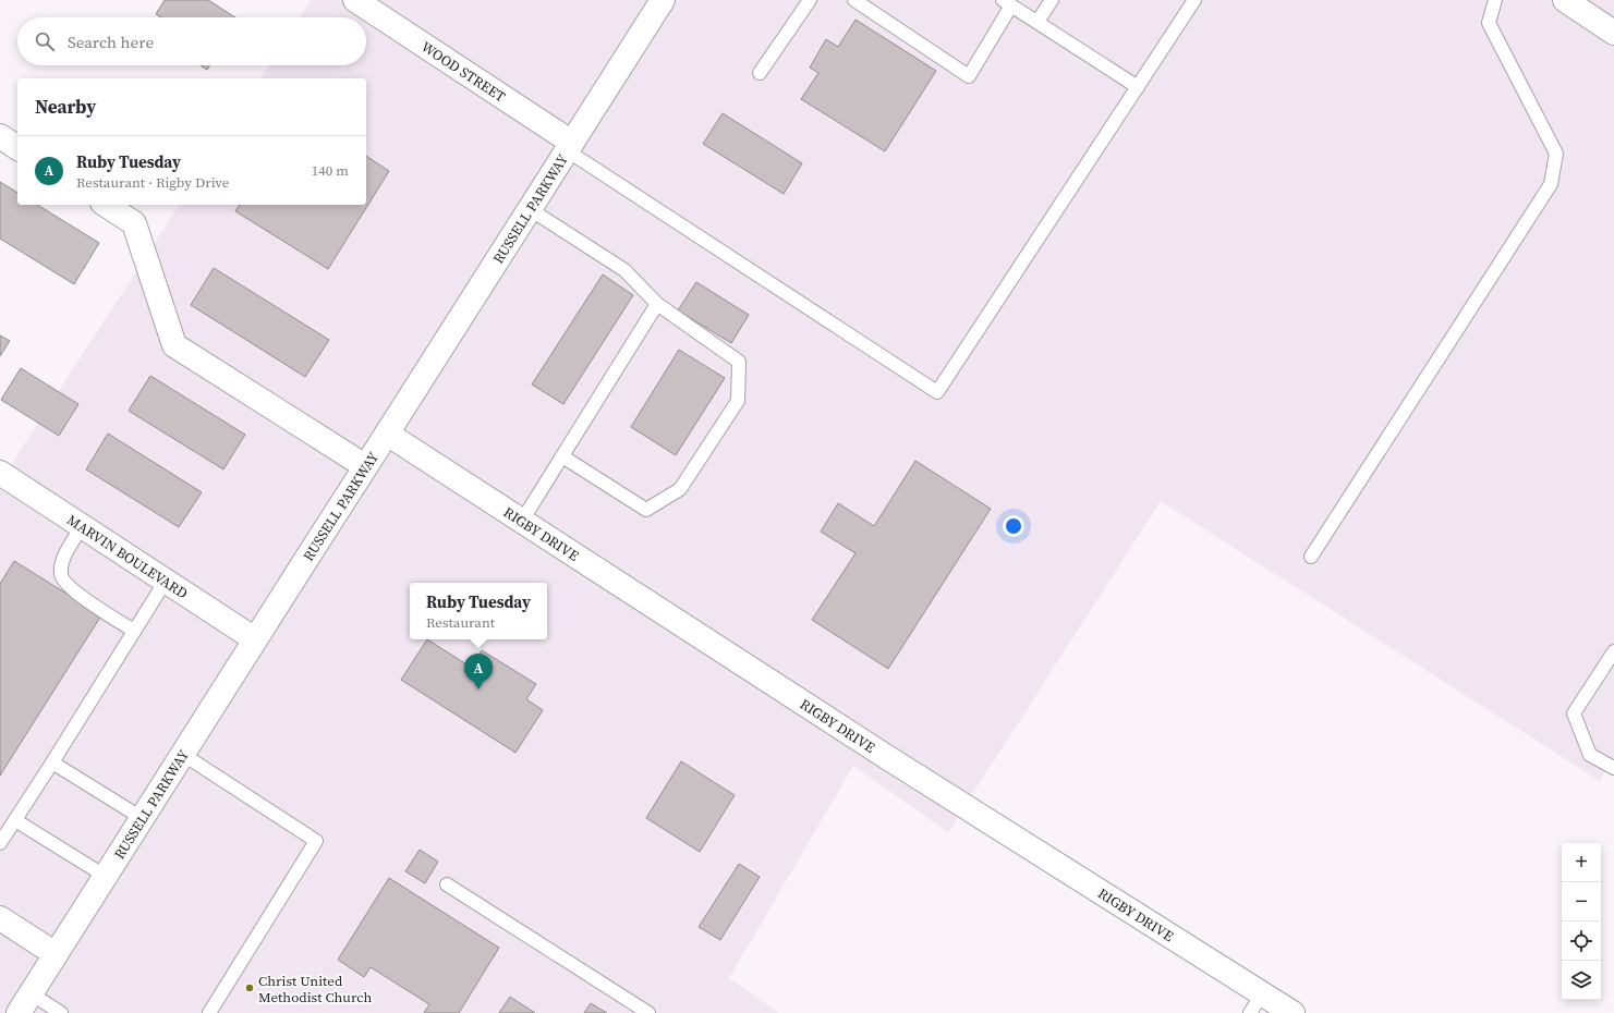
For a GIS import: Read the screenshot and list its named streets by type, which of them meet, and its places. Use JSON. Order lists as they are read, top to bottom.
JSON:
{
  "streets": {
    "street": [
      "WOOD STREET",
      "RUSSELL PARKWAY",
      "RIGBY DRIVE",
      "MARVIN BOULEVARD"
    ]
  },
  "crossings": [
    ["WOOD STREET", "RUSSELL PARKWAY"],
    ["RUSSELL PARKWAY", "RIGBY DRIVE"],
    ["RUSSELL PARKWAY", "MARVIN BOULEVARD"]
  ],
  "places": ["Christ United Methodist Church"],
  "page": {
    "search": "Search here",
    "heading": "Nearby",
    "list": [
      {
        "mark": "A",
        "name": "Ruby Tuesday",
        "note": "Restaurant · Rigby Drive",
        "value": "140 m"
      }
    ],
    "popup": ["Ruby Tuesday", "Restaurant"],
    "pins": "A",
    "map_buttons": ["+", "−"]
  }
}
